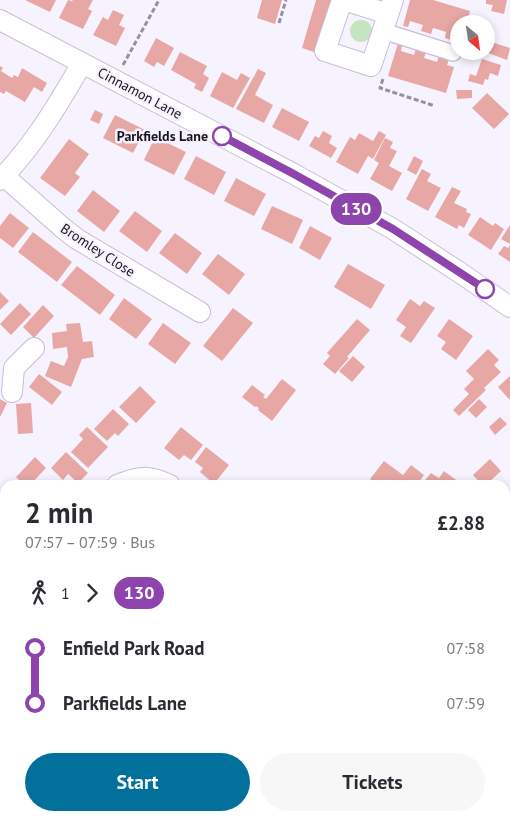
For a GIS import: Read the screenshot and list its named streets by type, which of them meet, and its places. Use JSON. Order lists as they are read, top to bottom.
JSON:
{
  "streets": {
    "street": ["Cinnamon Lane", "Bromley Close"]
  },
  "places": ["Parkfields Lane"],
  "lines": ["bus line 130"],
  "north": "bottom right",
  "page": {
    "on_map": "130",
    "heading": ["2 min", "07:57 – 07:59 · Bus", "£2.88"],
    "legs": ["1", "130"],
    "list": [
      {
        "name": "Enfield Park Road",
        "value": "07:58"
      },
      {
        "name": "Parkfields Lane",
        "value": "07:59"
      }
    ],
    "buttons": ["Start", "Tickets"]
  }
}
